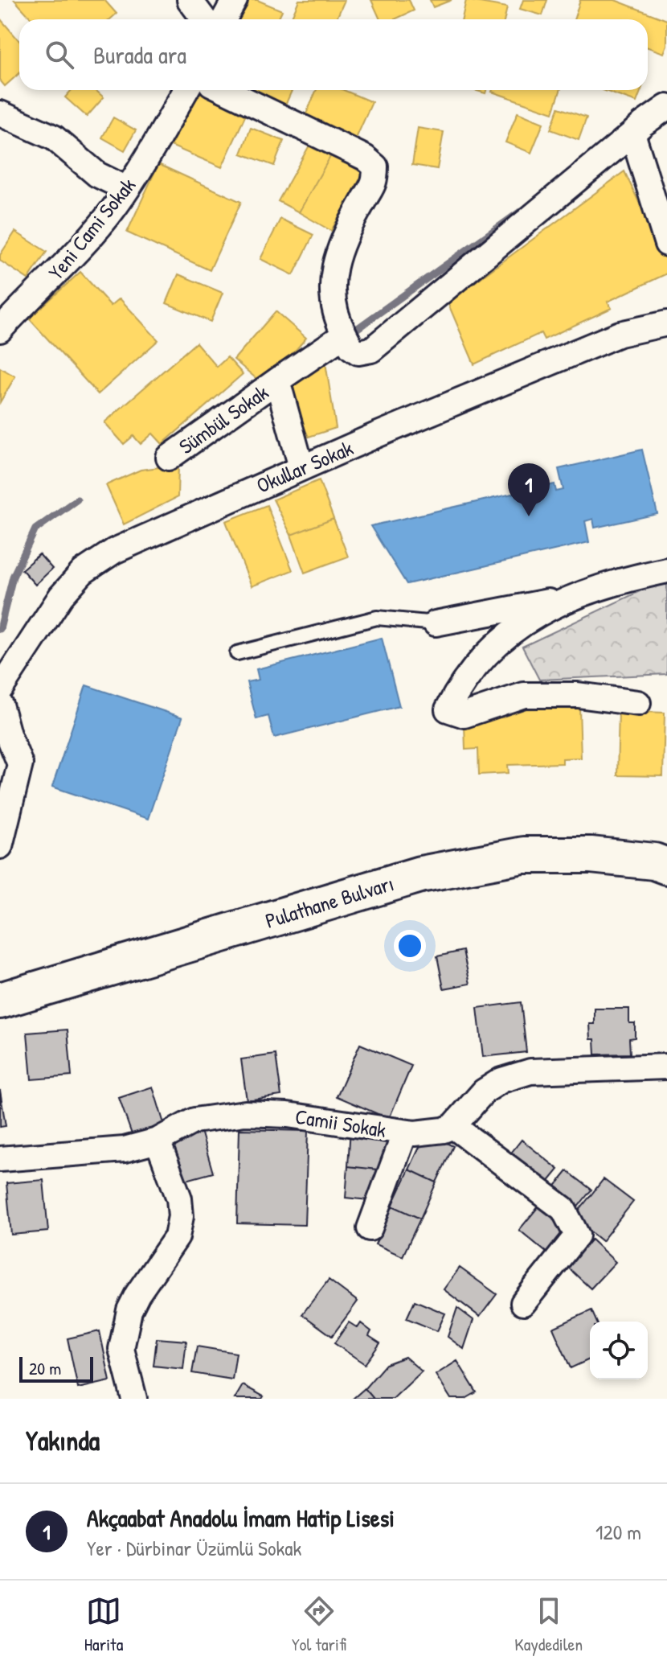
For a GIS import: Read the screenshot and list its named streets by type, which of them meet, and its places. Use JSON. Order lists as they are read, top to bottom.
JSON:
{
  "streets": {
    "street": [
      "Yeni Cami Sokak",
      "Sümbül Sokak",
      "Okullar Sokak",
      "Pulathane Bulvarı",
      "Camii Sokak"
    ]
  },
  "crossings": [
    ["Sümbül Sokak", "Okullar Sokak"]
  ],
  "scale_bar": "20 m",
  "page": {
    "search": "Burada ara",
    "pins": "1",
    "scale": "20 m",
    "heading": "Yakında",
    "list": [
      {
        "mark": "1",
        "name": "Akçaabat Anadolu İmam Hatip Lisesi",
        "note": "Yer · Dürbinar Üzümlü Sokak",
        "value": "120 m"
      }
    ],
    "nav": ["Harita", "Yol tarifi", "Kaydedilen"]
  }
}
